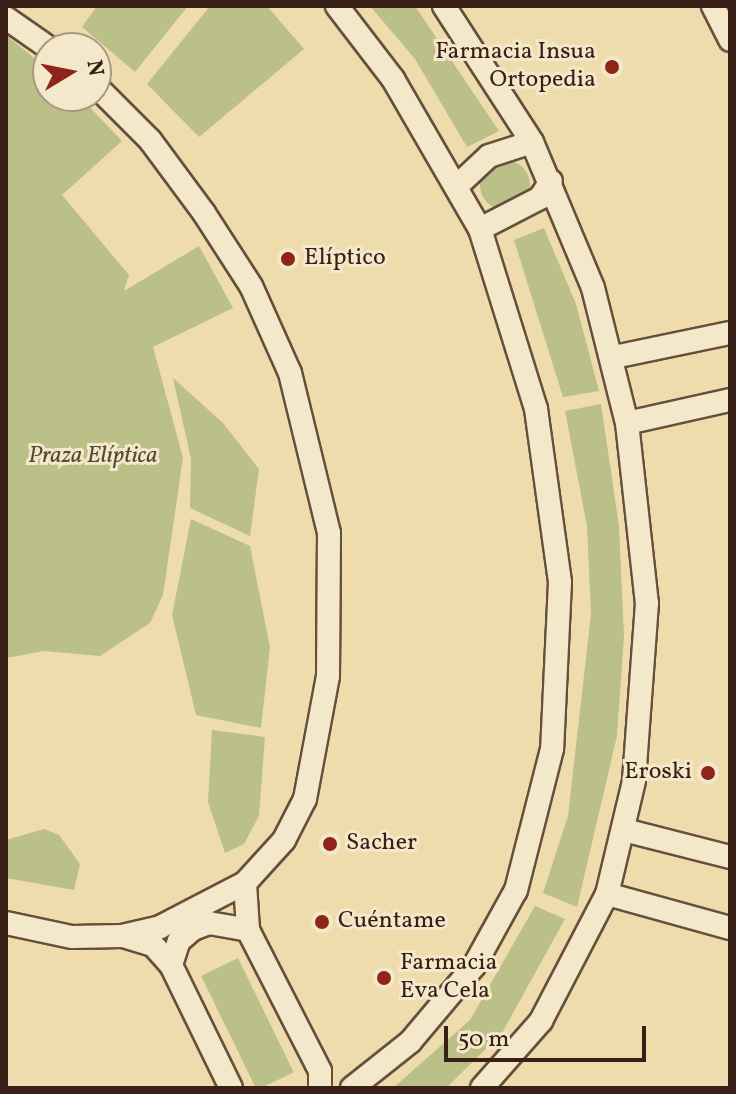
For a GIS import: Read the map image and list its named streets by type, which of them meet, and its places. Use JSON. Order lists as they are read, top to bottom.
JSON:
{
  "parks": ["Praza Elíptica"],
  "places": [
    "Farmacia Insua Ortopedia",
    "Elíptico",
    "Eroski",
    "Sacher",
    "Cuéntame",
    "Farmacia Eva Cela"
  ],
  "scale_bar": "50 m",
  "north": "right"
}
